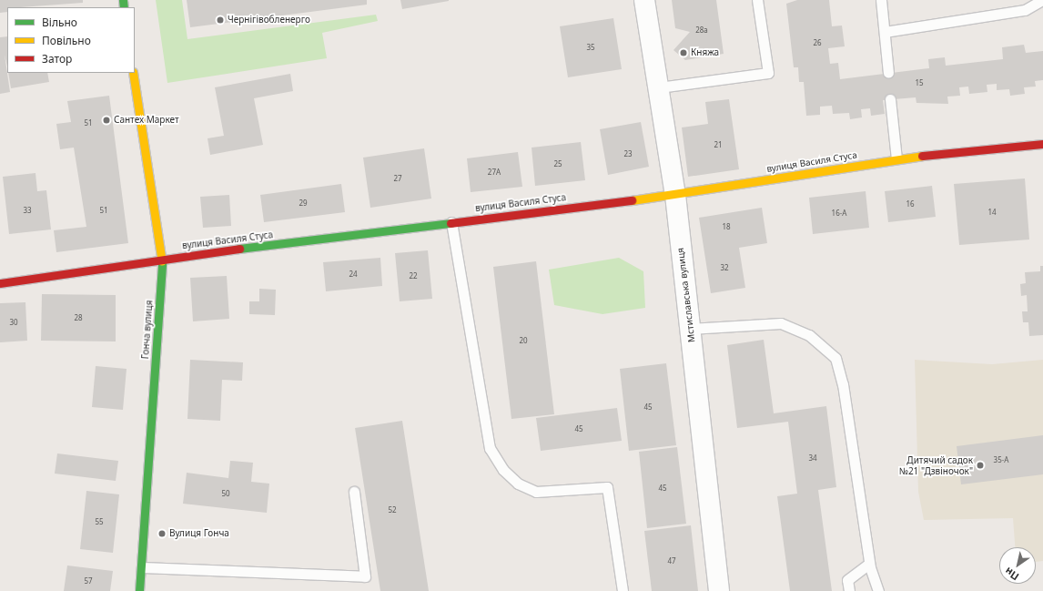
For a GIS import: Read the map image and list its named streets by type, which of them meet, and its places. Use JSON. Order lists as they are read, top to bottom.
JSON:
{
  "streets": {
    "street": ["вулиця Василя Стуса", "Мстиславська вулиця", "Гонча вулиця"]
  },
  "crossings": [
    ["вулиця Василя Стуса", "Мстиславська вулиця"],
    ["вулиця Василя Стуса", "Гонча вулиця"]
  ],
  "places": [
    "Чернігівобленерго",
    "Княжа",
    "Сантех Маркет",
    "Дитячий садок №21 \"Дзвіночок\"",
    "Вулиця Гонча"
  ],
  "house_numbers": [
    "28а",
    "26",
    "35",
    "15",
    "51",
    "21",
    "23",
    "25",
    "27А",
    "27",
    "29",
    "16",
    "33",
    "51",
    "14",
    "16-А",
    "18",
    "32",
    "24",
    "22",
    "28",
    "30",
    "20",
    "45",
    "45",
    "34",
    "35-А",
    "45",
    "50",
    "52",
    "55",
    "47",
    "57"
  ],
  "legend": ["Вільно", "Повільно", "Затор"],
  "north": "bottom left"
}
